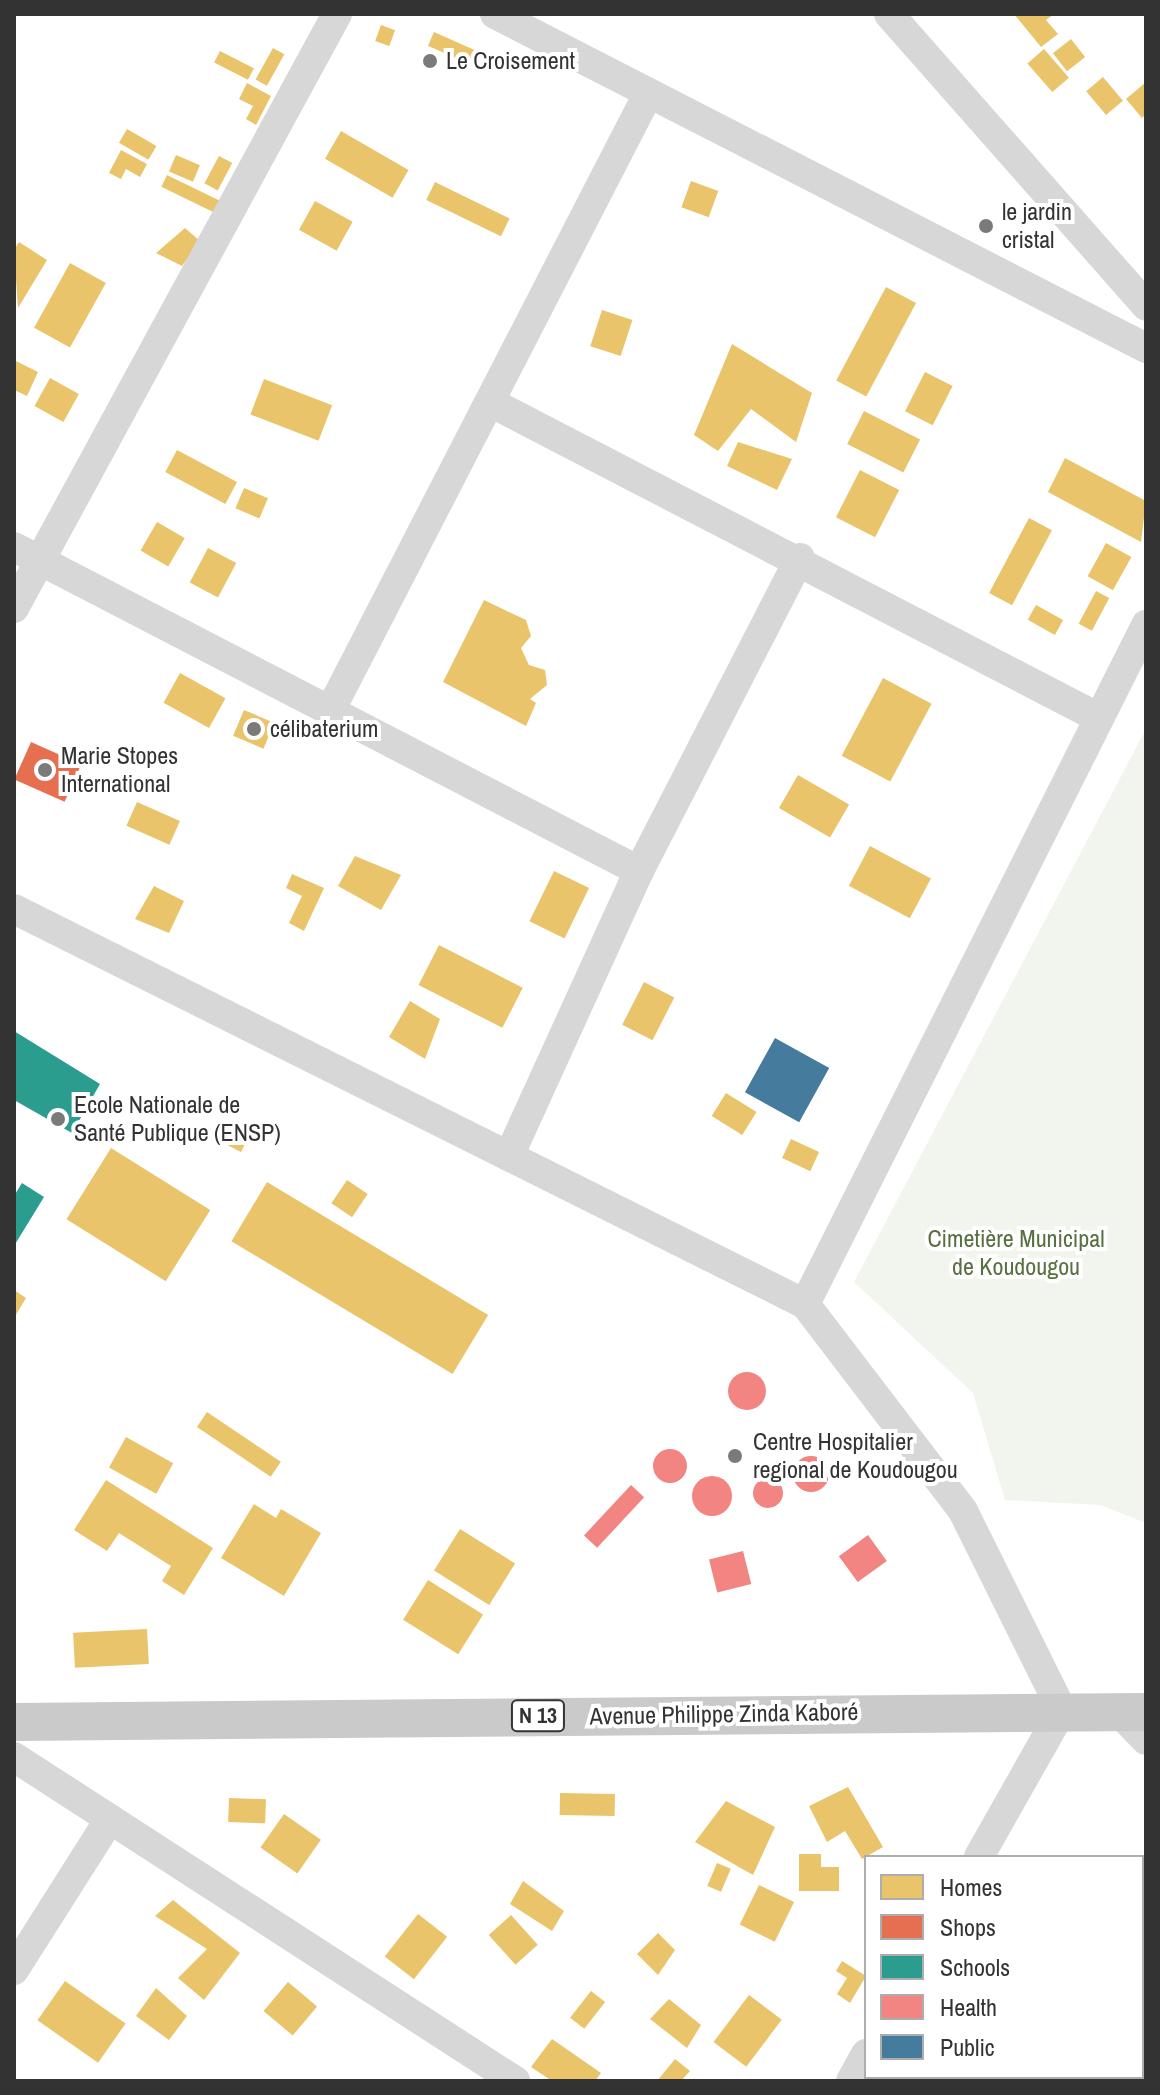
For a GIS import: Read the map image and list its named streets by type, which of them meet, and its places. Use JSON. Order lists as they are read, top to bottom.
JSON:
{
  "streets": {
    "main road": ["Avenue Philippe Zinda Kaboré", "N 13"]
  },
  "parks": ["Cimetière Municipal de Koudougou"],
  "places": [
    "Le Croisement",
    "le jardin cristal",
    "célibaterium",
    "Marie Stopes International",
    "Ecole Nationale de Santé Publique (ENSP)",
    "Centre Hospitalier regional de Koudougou"
  ],
  "legend": [
    "Homes",
    "Shops",
    "Schools",
    "Health",
    "Public"
  ]
}
